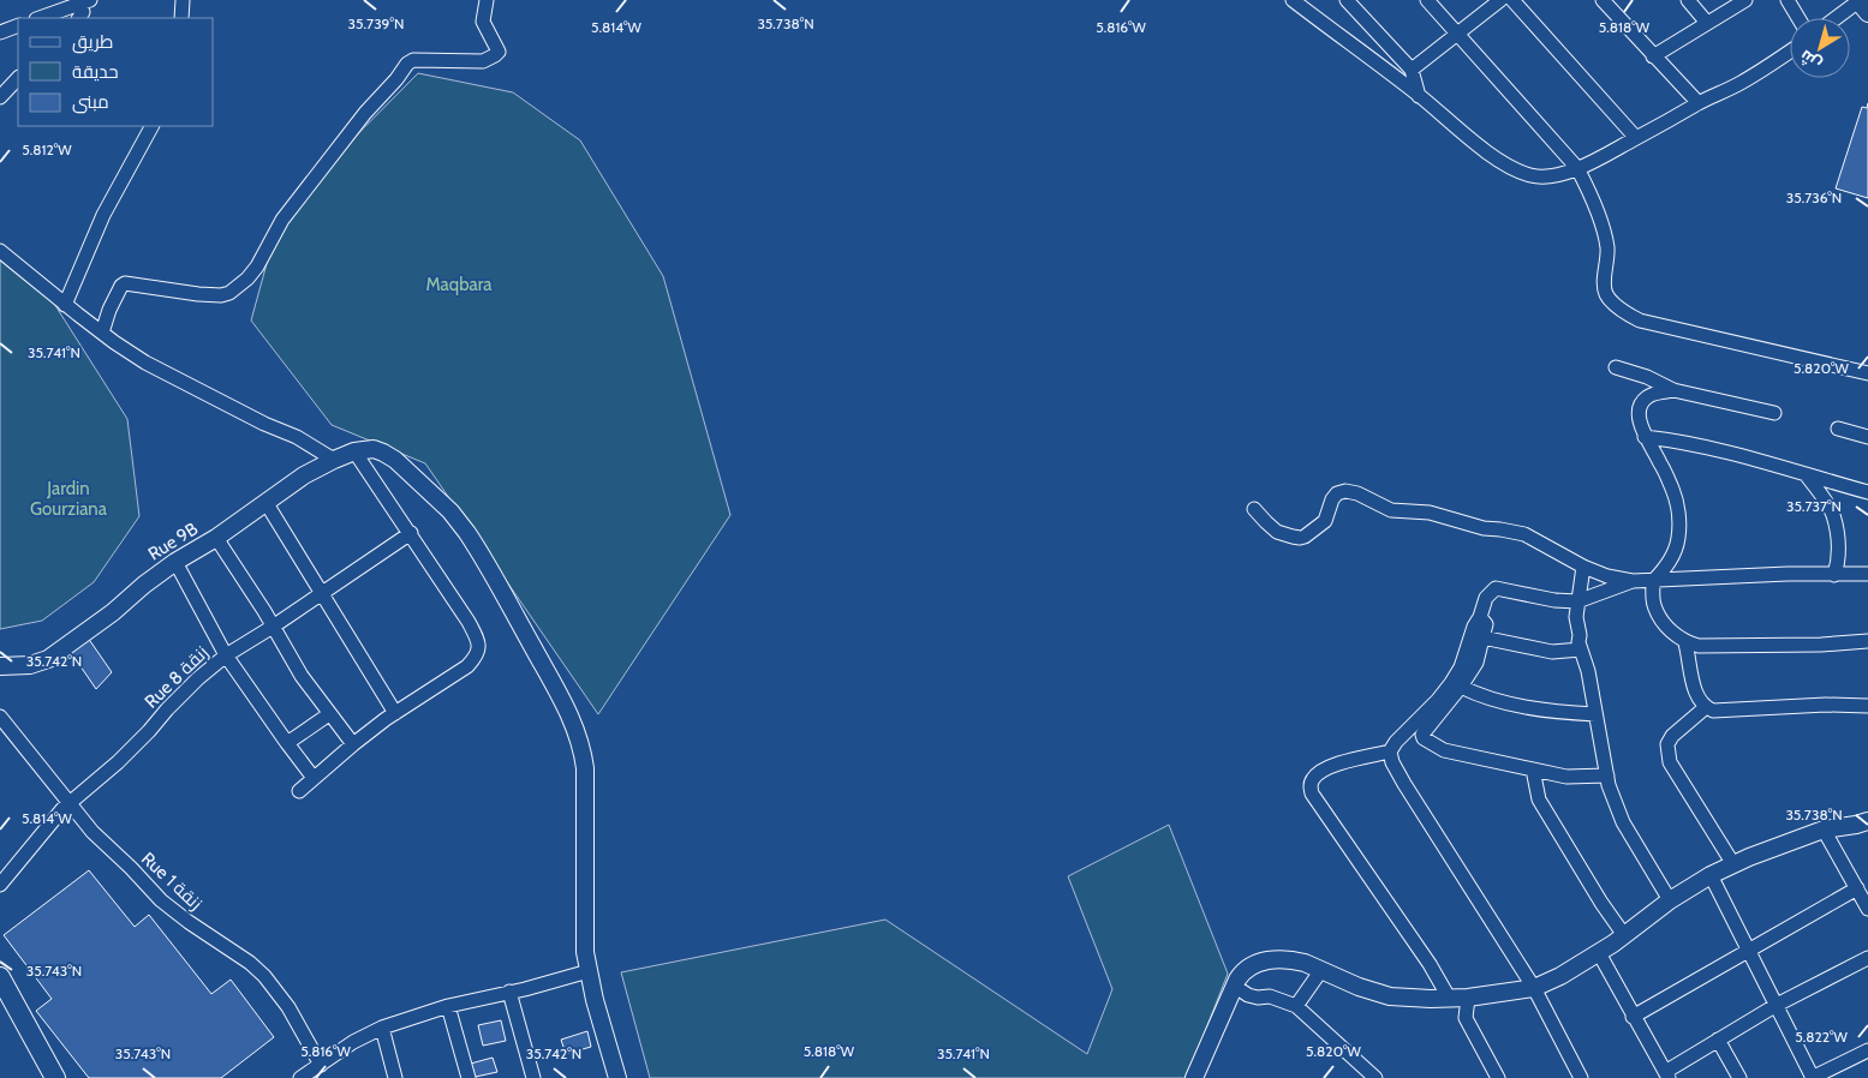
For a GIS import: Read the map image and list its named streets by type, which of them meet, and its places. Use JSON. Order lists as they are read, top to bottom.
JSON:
{
  "streets": {
    "street": ["Rue 9B", "Rue 8 زنقة", "Rue 1 زنقة"]
  },
  "crossings": [
    ["Rue 8 زنقة", "Rue 1 زنقة"]
  ],
  "parks": ["Maqbara", "Jardin Gourziana"],
  "legend": ["طريق", "حديقة", "مبنى"],
  "north": "bottom left",
  "coordinates": [
    "35.739°N",
    "35.738°N",
    "5.814°W",
    "5.816°W",
    "5.818°W",
    "5.812°W",
    "35.736°N",
    "35.741°N",
    "5.820°W",
    "35.737°N",
    "35.742°N",
    "35.743°N",
    "5.822°W"
  ]
}
